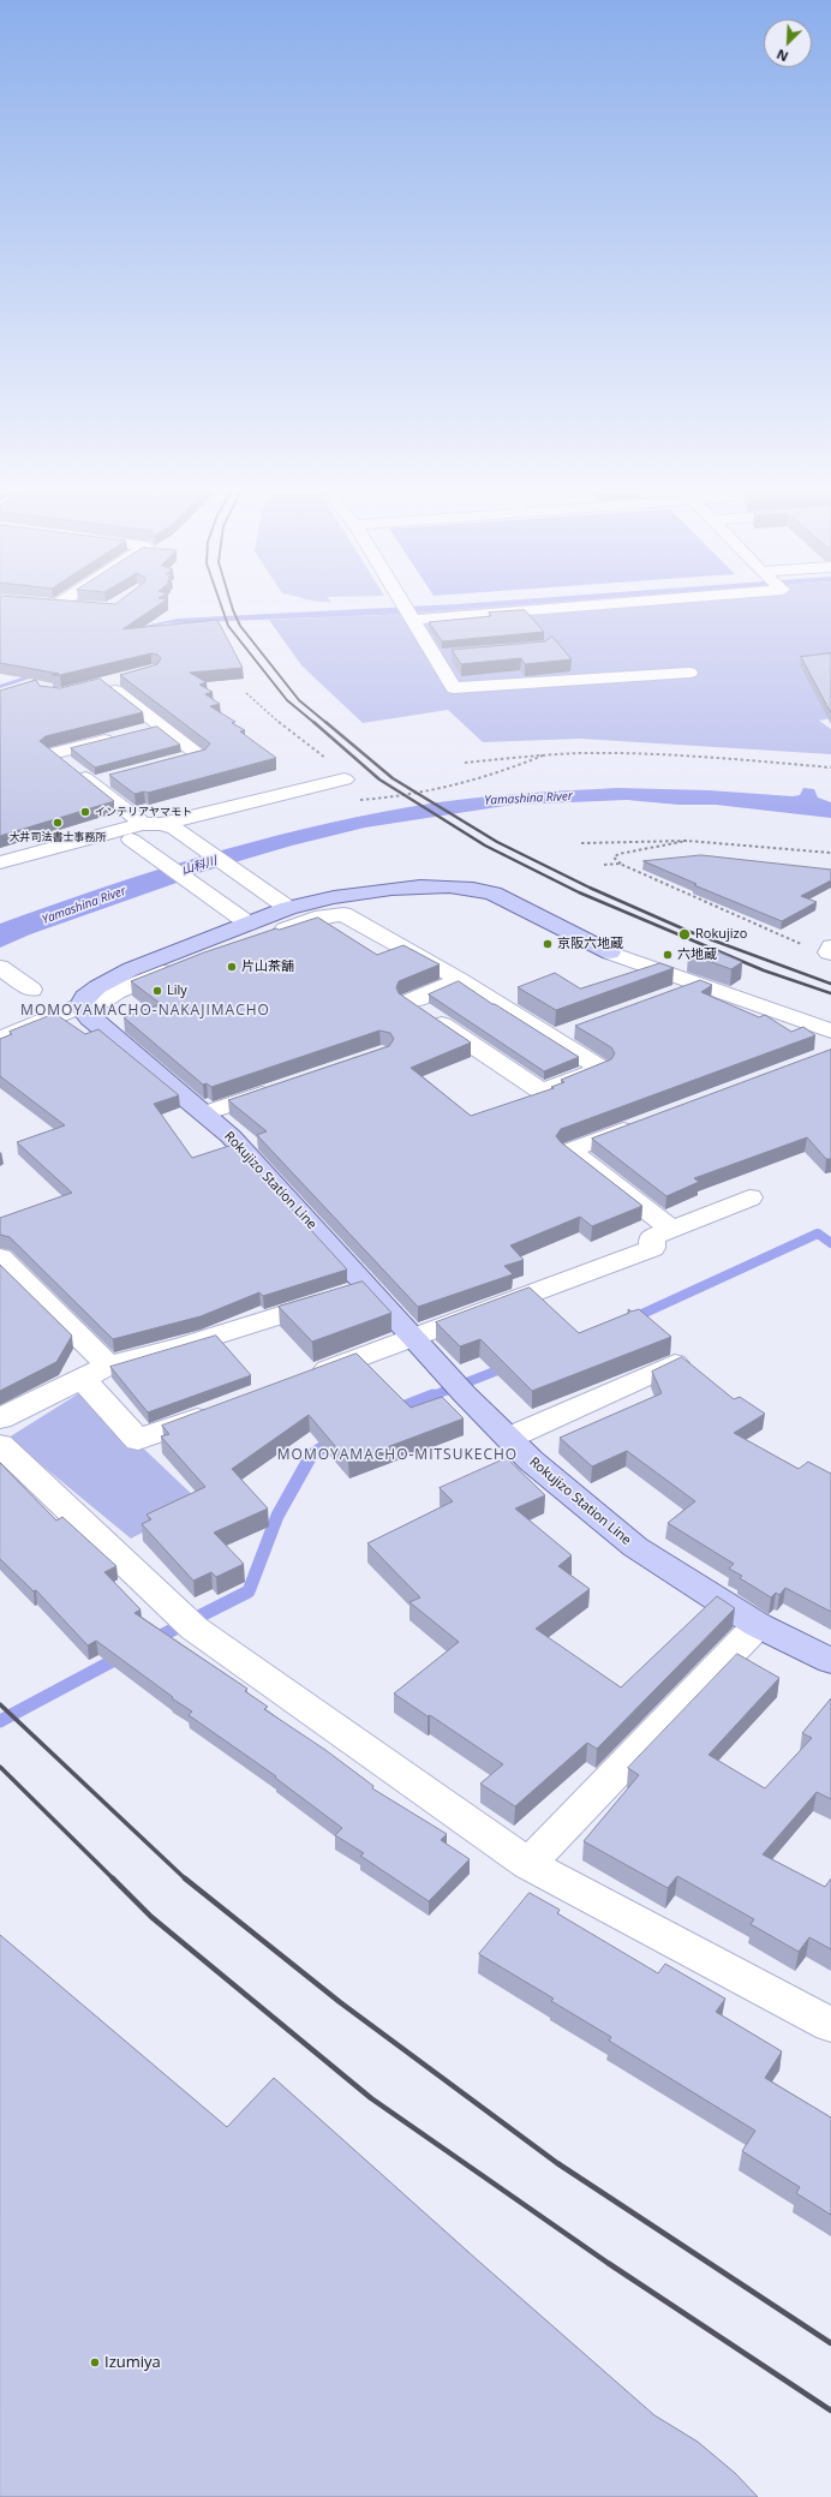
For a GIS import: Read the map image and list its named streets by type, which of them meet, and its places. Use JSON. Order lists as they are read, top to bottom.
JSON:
{
  "streets": {
    "main road": ["Rokujizo Station Line"]
  },
  "districts": ["MOMOYAMACHO-NAKAJIMACHO", "MOMOYAMACHO-MITSUKECHO"],
  "water": ["Yamashina River", "山科川"],
  "places": [
    "インテリアヤマモト",
    "大井司法書士事務所",
    "Rokujizo",
    "京阪六地蔵",
    "六地蔵",
    "片山茶舗",
    "Lily",
    "Izumiya"
  ],
  "north": "bottom left"
}
